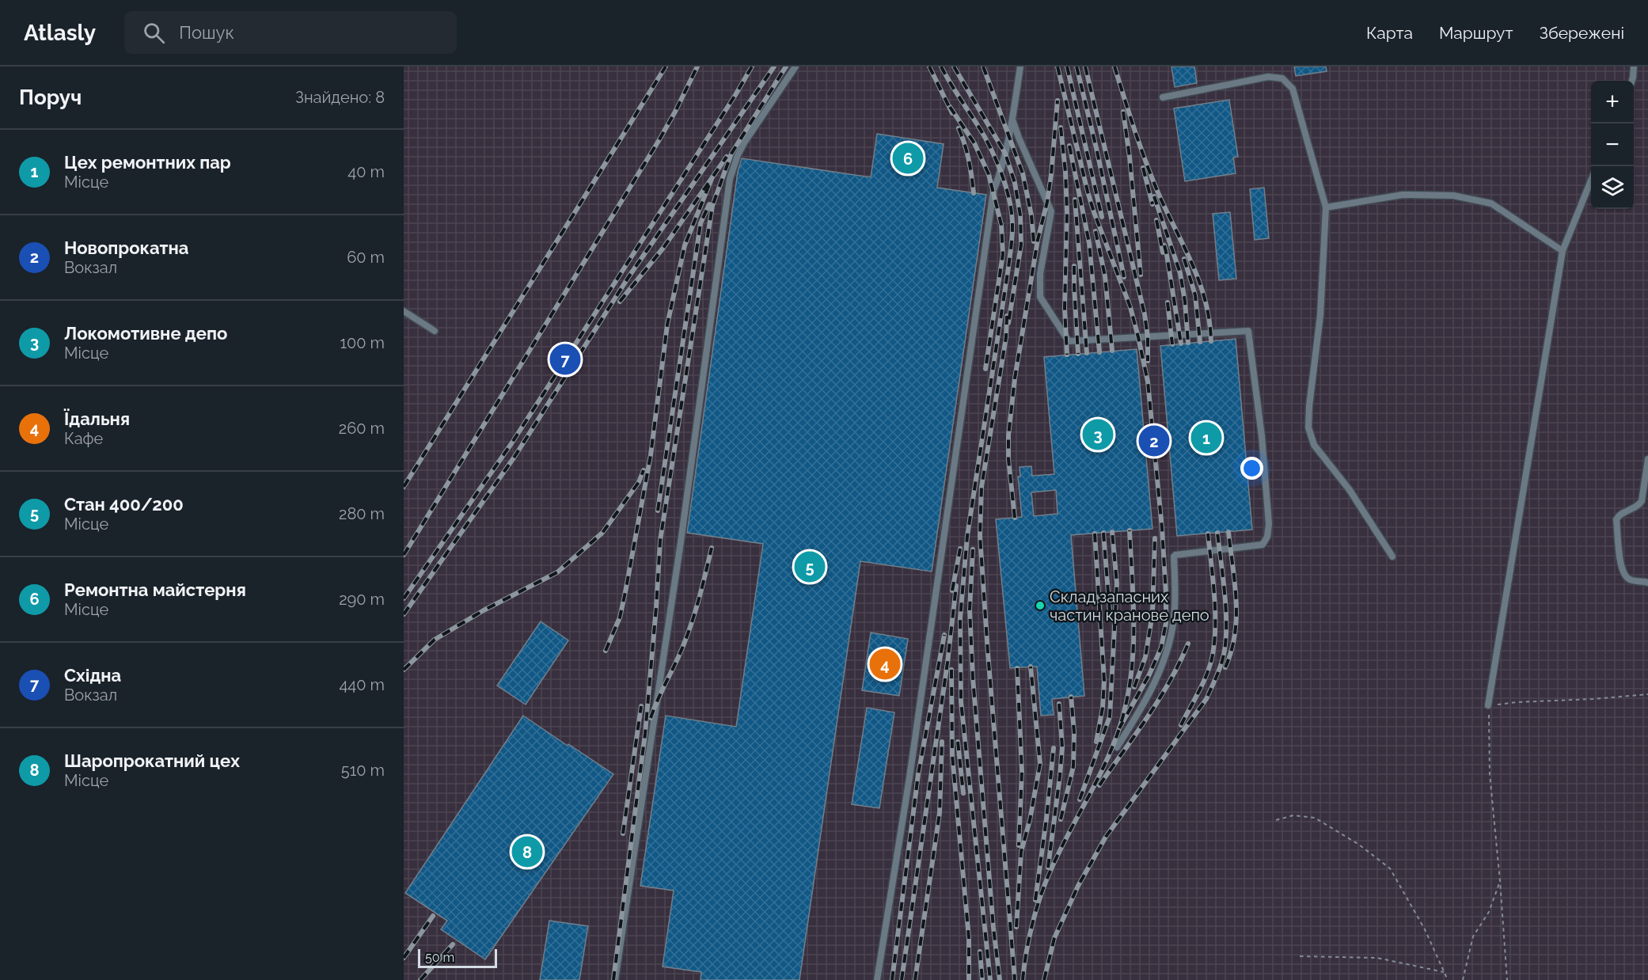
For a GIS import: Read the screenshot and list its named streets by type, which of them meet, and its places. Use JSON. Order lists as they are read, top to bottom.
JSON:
{
  "places": ["Склад запасних частин кранове депо"],
  "scale_bar": "50 m",
  "page": {
    "header": "Atlasly",
    "search": "Пошук",
    "nav": ["Карта", "Маршрут", "Збережені"],
    "heading": ["Поруч", "Знайдено: 8"],
    "map_buttons": ["+", "−"],
    "list": [
      {
        "mark": "1",
        "name": "Цех ремонтних пар",
        "note": "Місце",
        "value": "40 m"
      },
      {
        "mark": "2",
        "name": "Новопрокатна",
        "note": "Вокзал",
        "value": "60 m"
      },
      {
        "mark": "3",
        "name": "Локомотивне депо",
        "note": "Місце",
        "value": "100 m"
      },
      {
        "mark": "4",
        "name": "Їдальня",
        "note": "Кафе",
        "value": "260 m"
      },
      {
        "mark": "5",
        "name": "Стан 400/200",
        "note": "Місце",
        "value": "280 m"
      },
      {
        "mark": "6",
        "name": "Ремонтна майстерня",
        "note": "Місце",
        "value": "290 m"
      },
      {
        "mark": "7",
        "name": "Східна",
        "note": "Вокзал",
        "value": "440 m"
      },
      {
        "mark": "8",
        "name": "Шаропрокатний цех",
        "note": "Місце",
        "value": "510 m"
      }
    ],
    "pins": [
      "6",
      "7",
      "3",
      "1",
      "2",
      "5",
      "4",
      "8"
    ],
    "scale": "50 m"
  }
}
